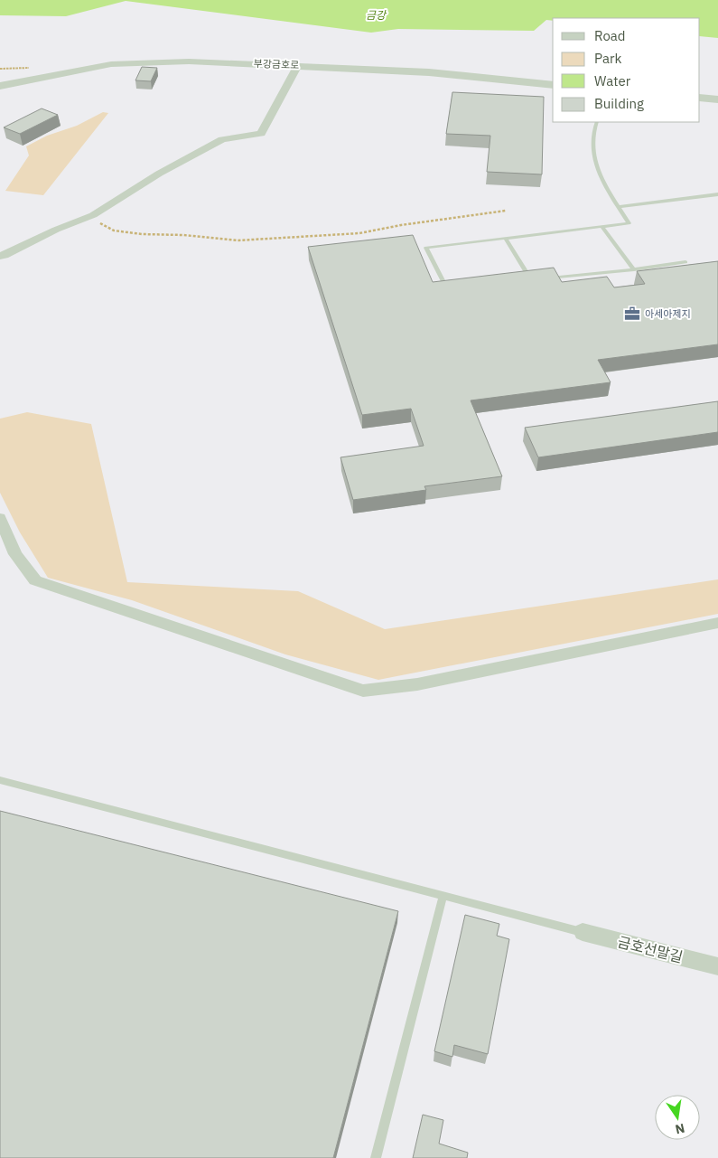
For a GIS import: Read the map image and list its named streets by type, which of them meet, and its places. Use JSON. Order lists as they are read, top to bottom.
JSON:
{
  "streets": {
    "street": ["부강금호로", "금호선말길"]
  },
  "water": ["금강"],
  "places": {
    "office": ["아세아제지"]
  },
  "legend": [
    "Road",
    "Park",
    "Water",
    "Building"
  ],
  "north": "bottom"
}
